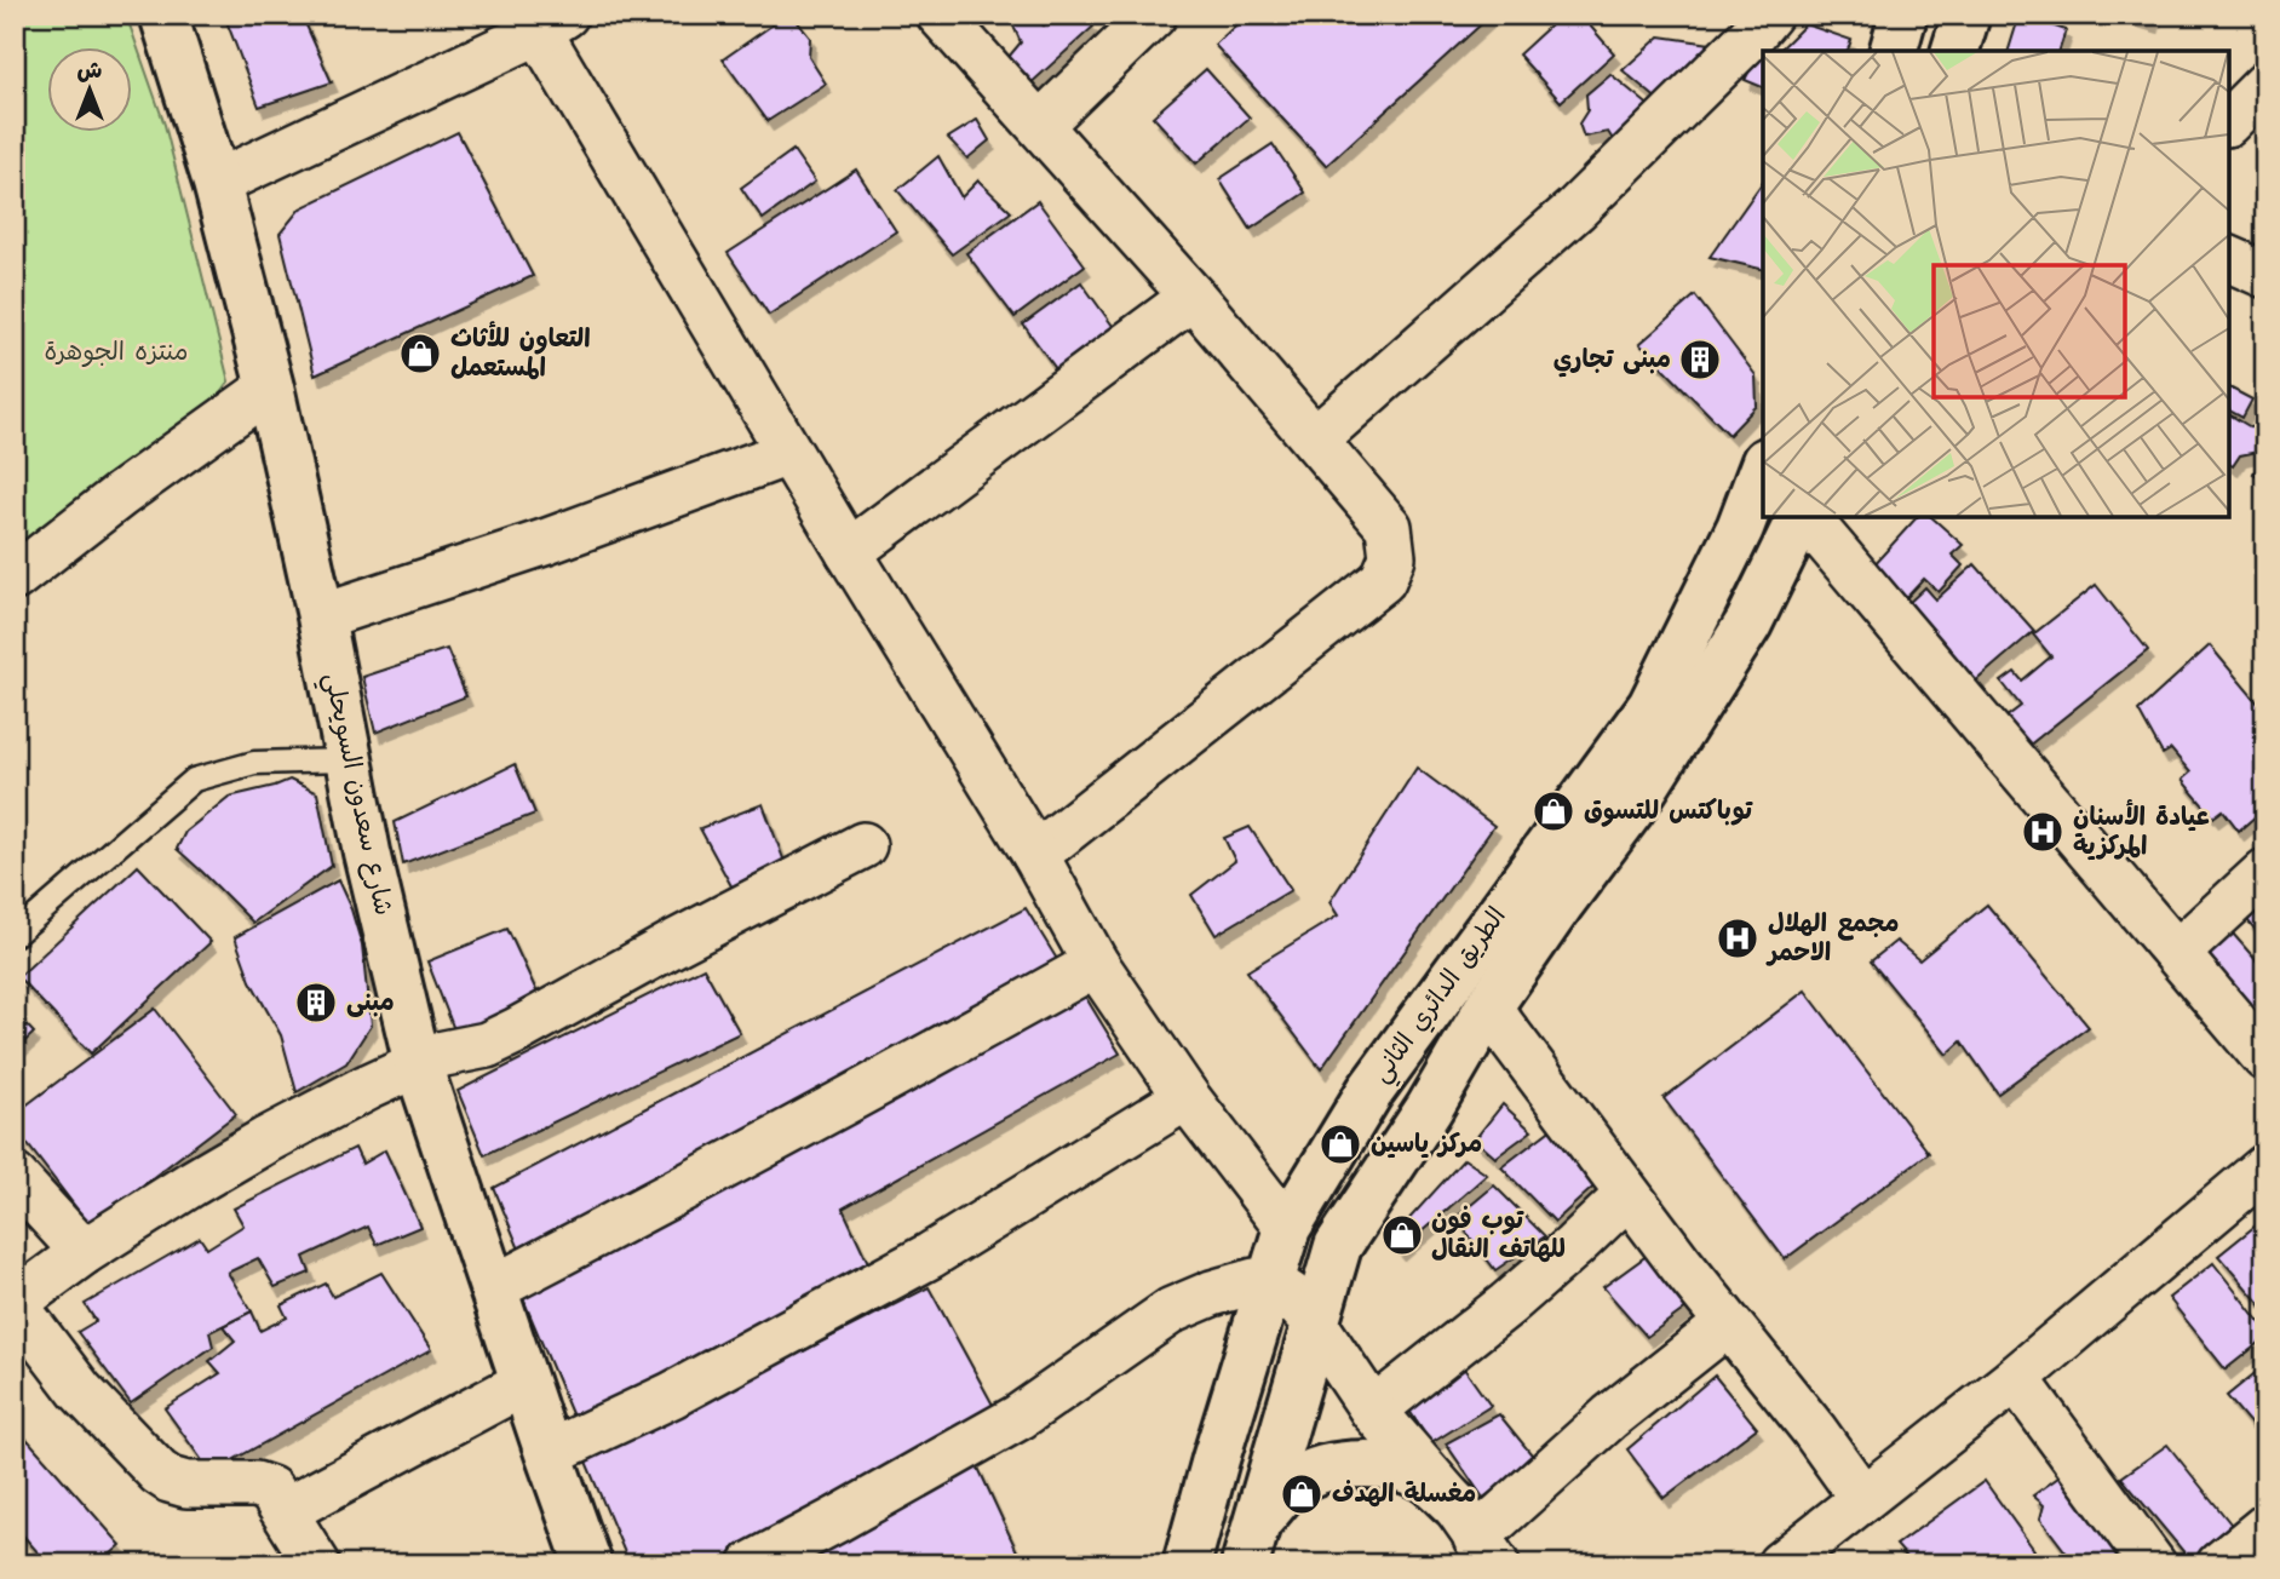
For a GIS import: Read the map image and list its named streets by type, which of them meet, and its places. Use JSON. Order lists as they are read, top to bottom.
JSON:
{
  "streets": {
    "main road": ["شارع سعدون السويحلي", "الطريق الدائري الثاني"]
  },
  "parks": ["منتزه الجوهرة"],
  "places": {
    "shop": [
      "التعاون للأثاث المستعمل",
      "توباكتس للتسوق",
      "مركز ياسين",
      "توب فون للهاتف النقال",
      "مغسلة الهدف"
    ],
    "building": ["مبنى تجاري", "مبنى"],
    "hospital": ["عيادة الأسنان المركزية", "مجمع الهلال الاحمر"]
  },
  "north": "top"
}
